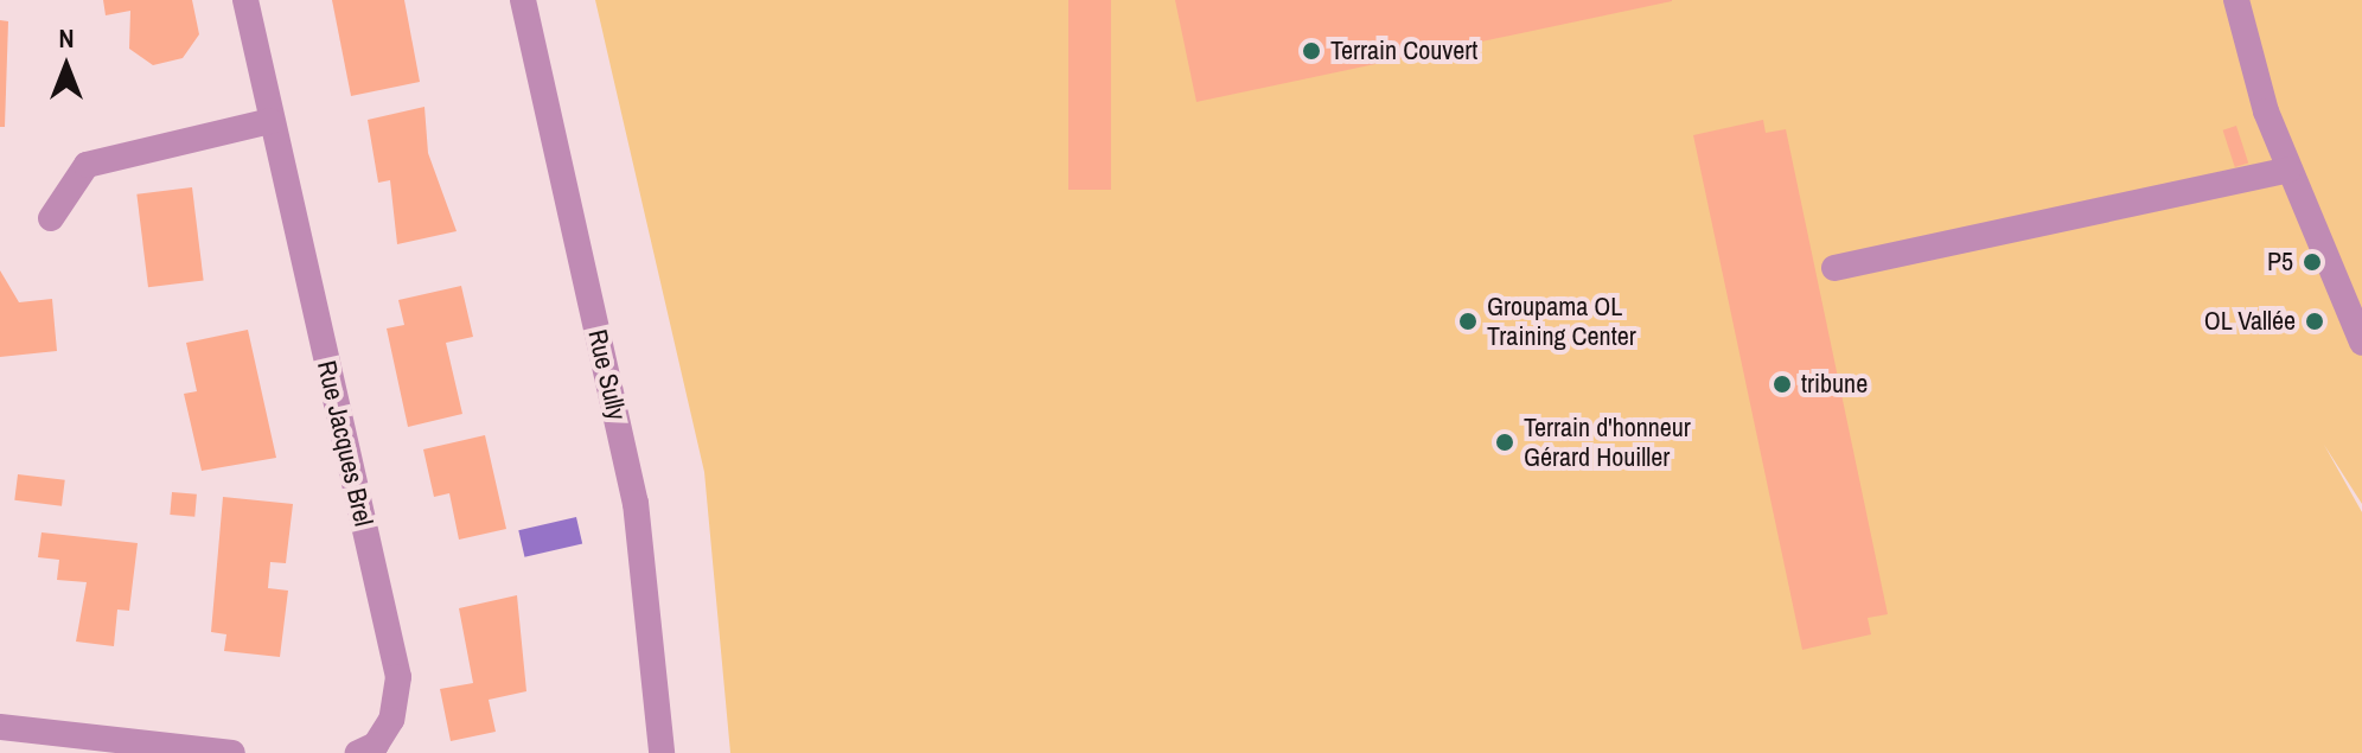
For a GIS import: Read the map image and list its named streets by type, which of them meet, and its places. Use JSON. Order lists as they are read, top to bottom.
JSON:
{
  "streets": {
    "street": ["Rue Sully", "Rue Jacques Brel"]
  },
  "places": [
    "Terrain Couvert",
    "P5",
    "Groupama OL Training Center",
    "OL Vallée",
    "tribune",
    "Terrain d'honneur Gérard Houiller"
  ],
  "north": "top"
}
